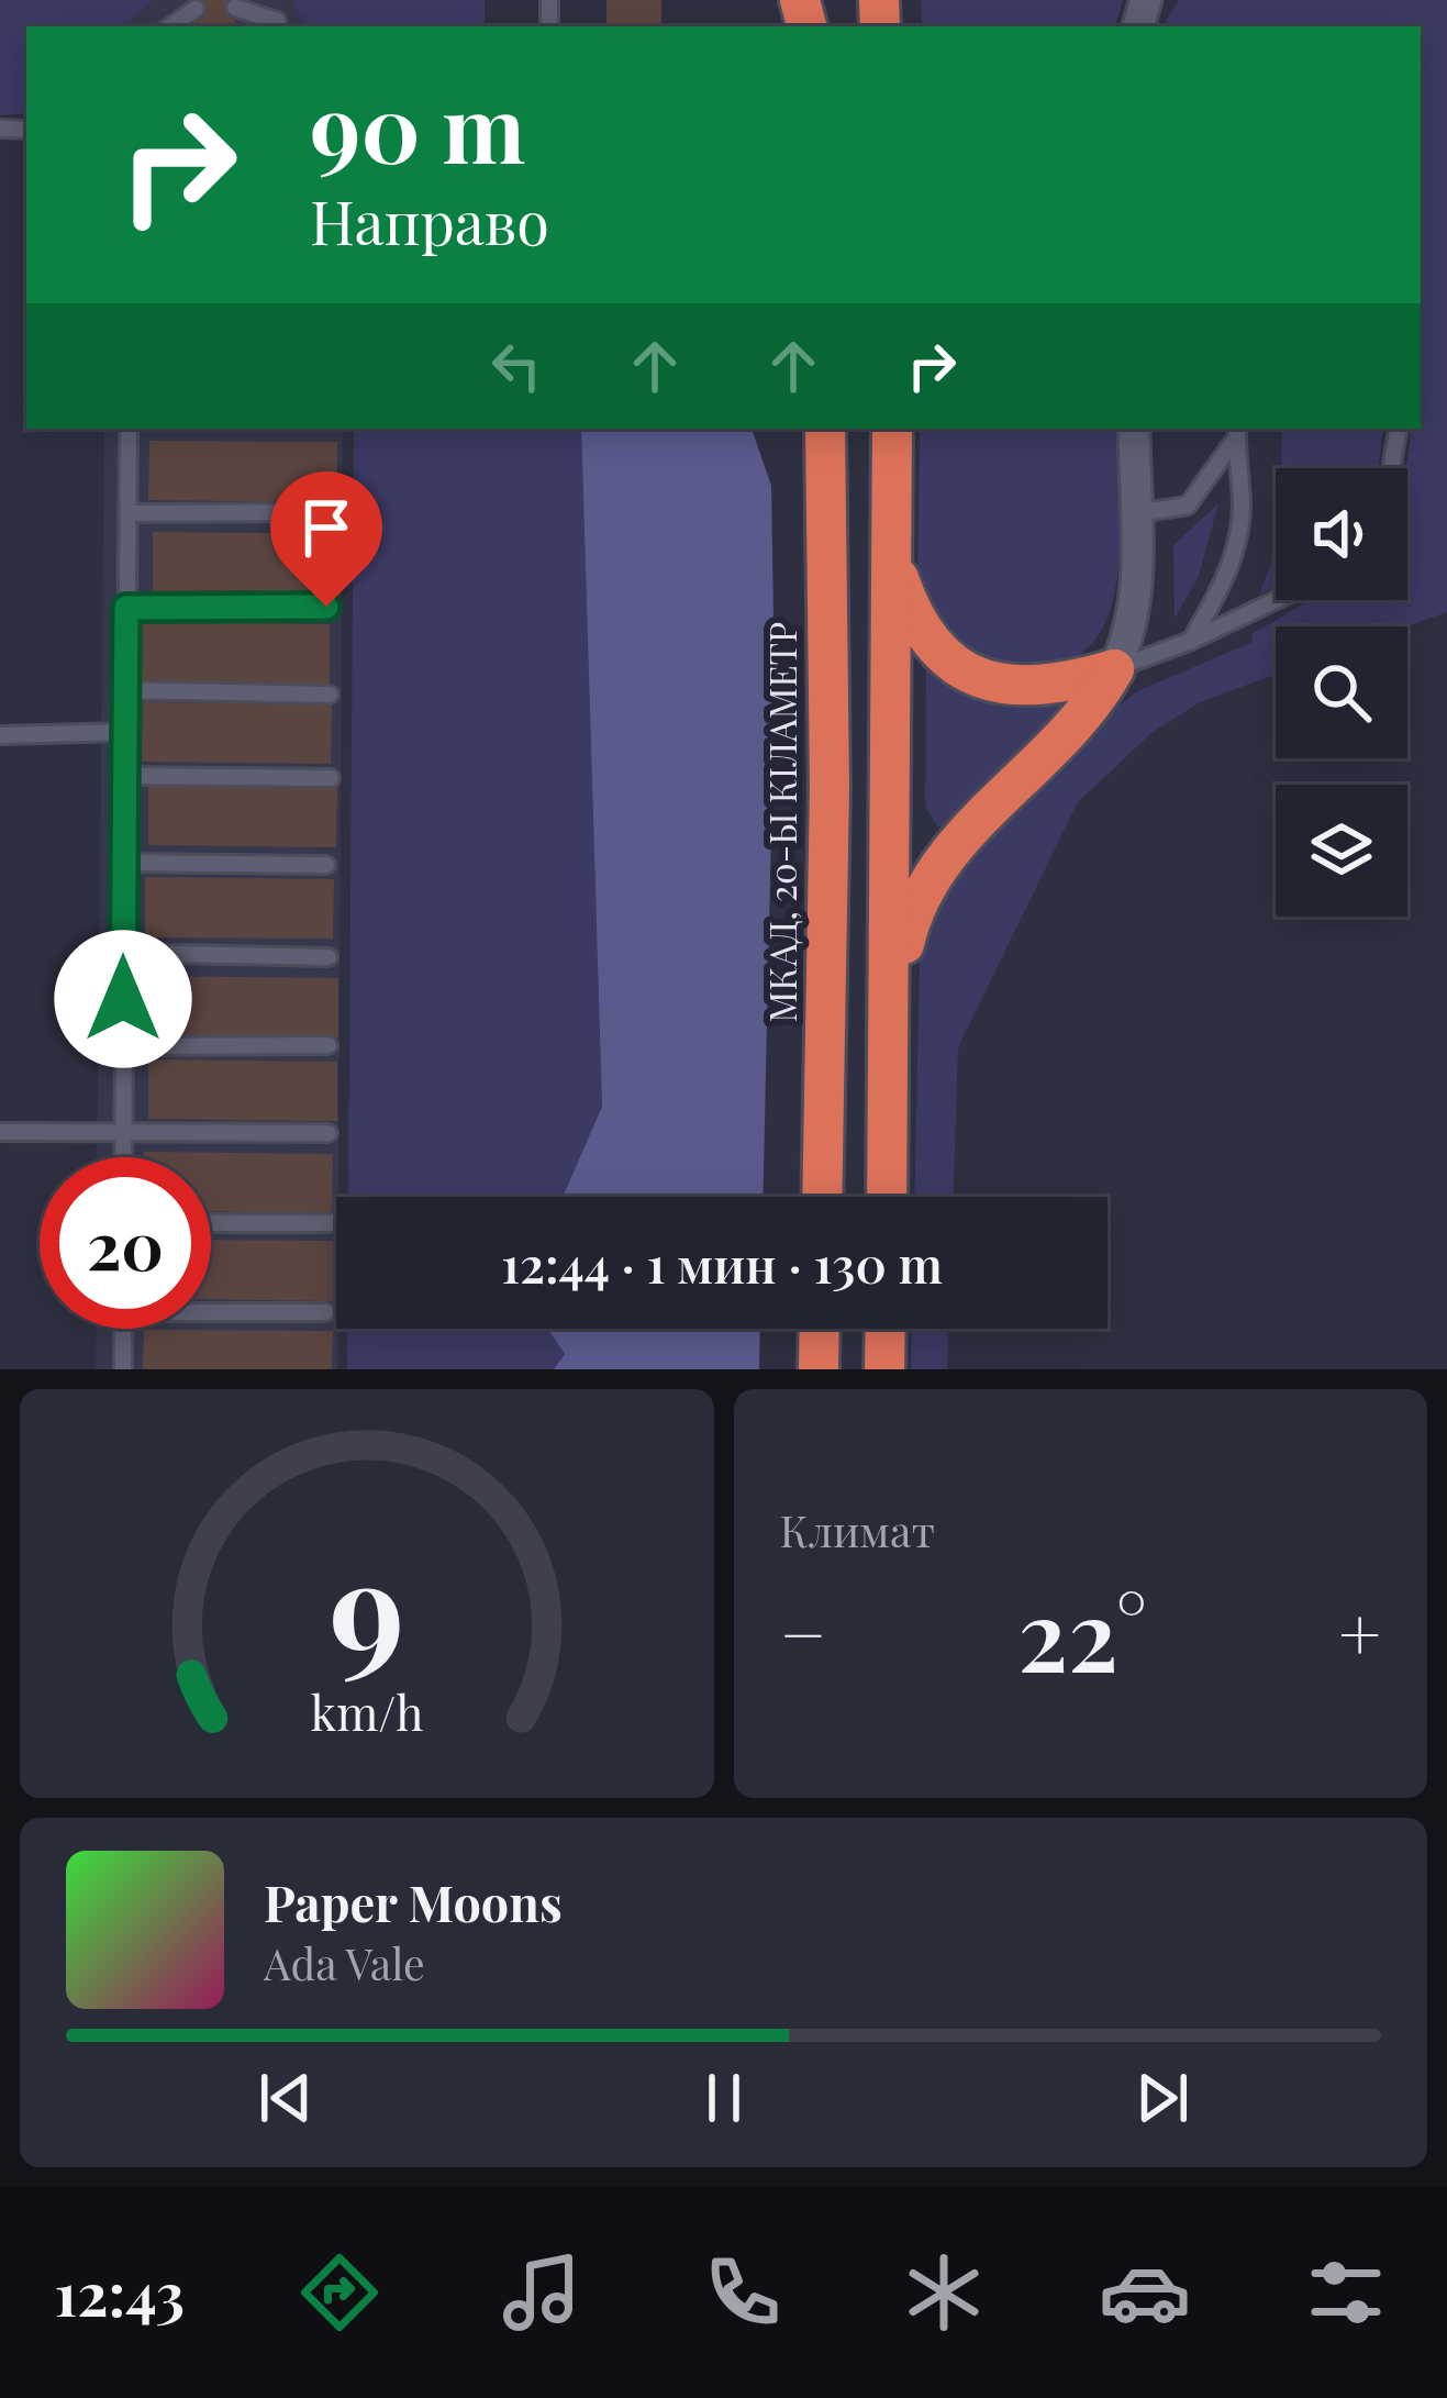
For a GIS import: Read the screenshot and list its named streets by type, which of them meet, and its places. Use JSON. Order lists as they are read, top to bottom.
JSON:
{
  "streets": {
    "highway": ["МКАД, 20-Ы КІЛАМЕТР"]
  },
  "page": {
    "turn": ["90 m", "Направо"],
    "limit": "20",
    "trip": "12:44 · 1 мин · 130 m",
    "tile": "Климат",
    "heat": ["−", "22°", "+"],
    "song": ["Paper Moons", "Ada Vale"],
    "tabs": "12:43",
    "gauge": ["9", "km/h"]
  }
}
